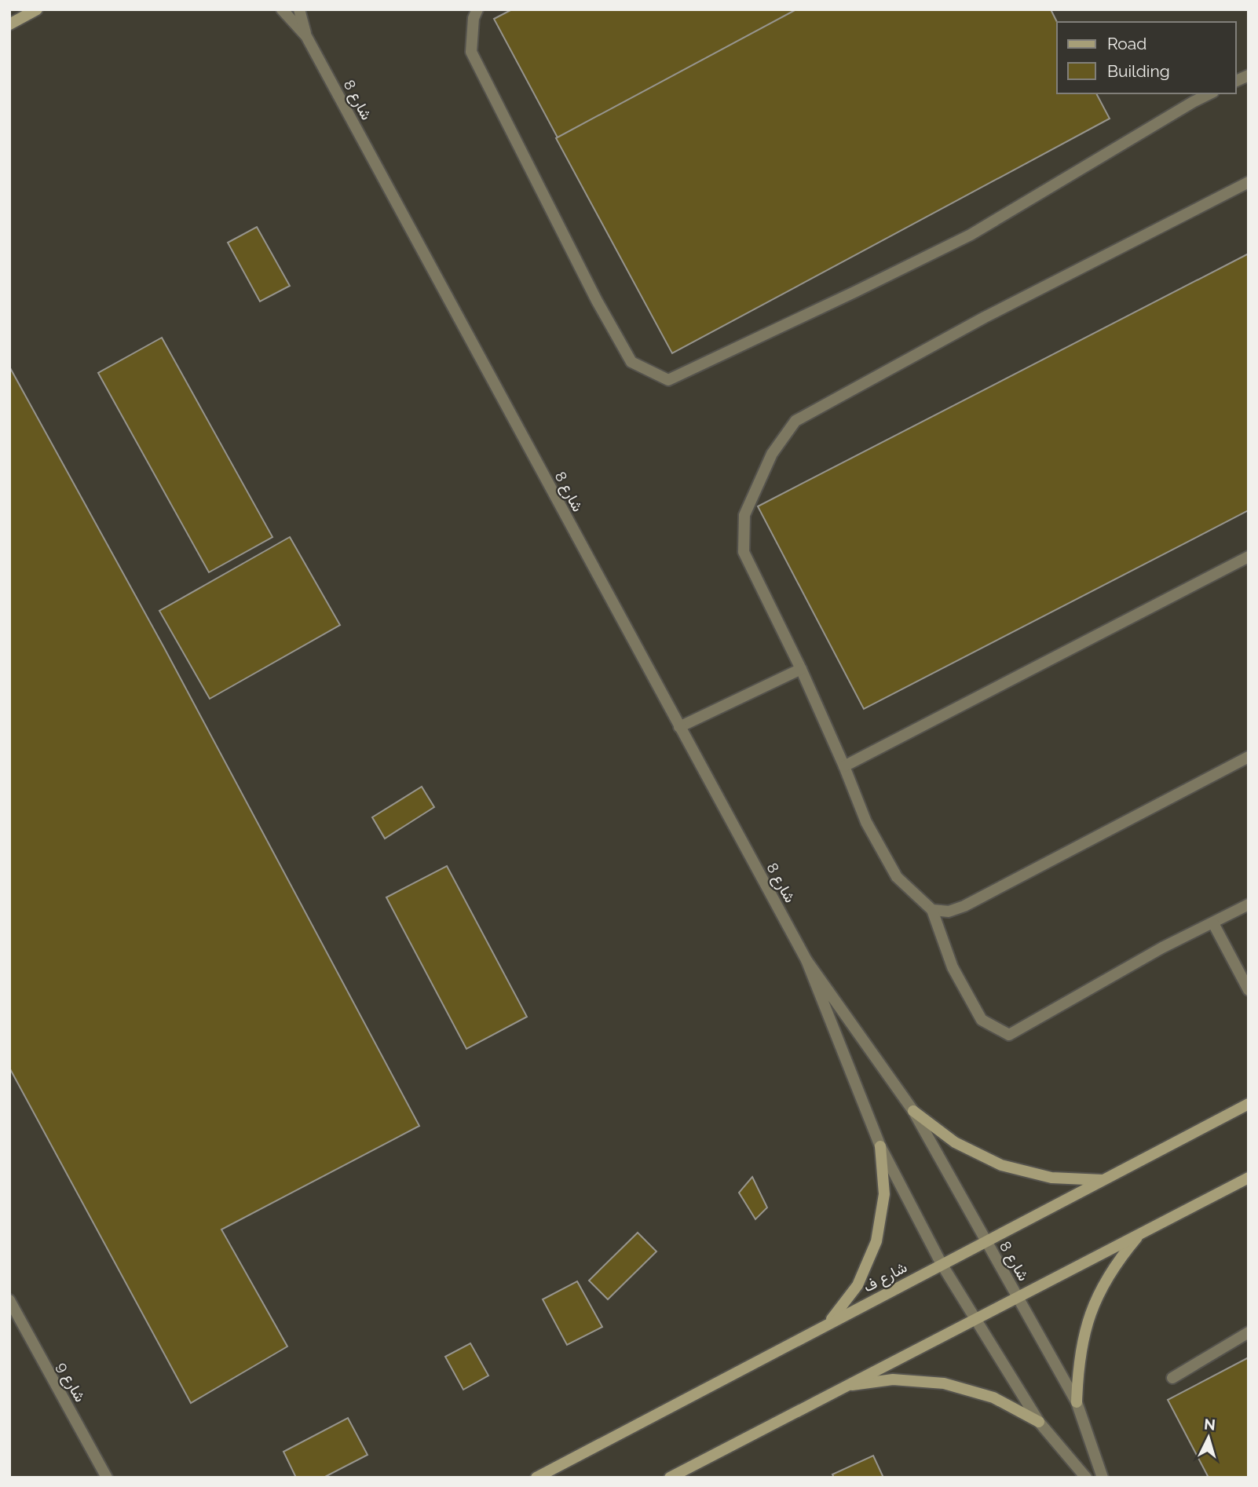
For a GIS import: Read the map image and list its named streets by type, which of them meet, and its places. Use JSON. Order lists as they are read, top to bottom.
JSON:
{
  "streets": {
    "street": ["شارع 8", "شارع ف", "شارع 9"]
  },
  "crossings": [
    ["شارع 8", "شارع ف"]
  ],
  "legend": ["Road", "Building"],
  "north": "top"
}
